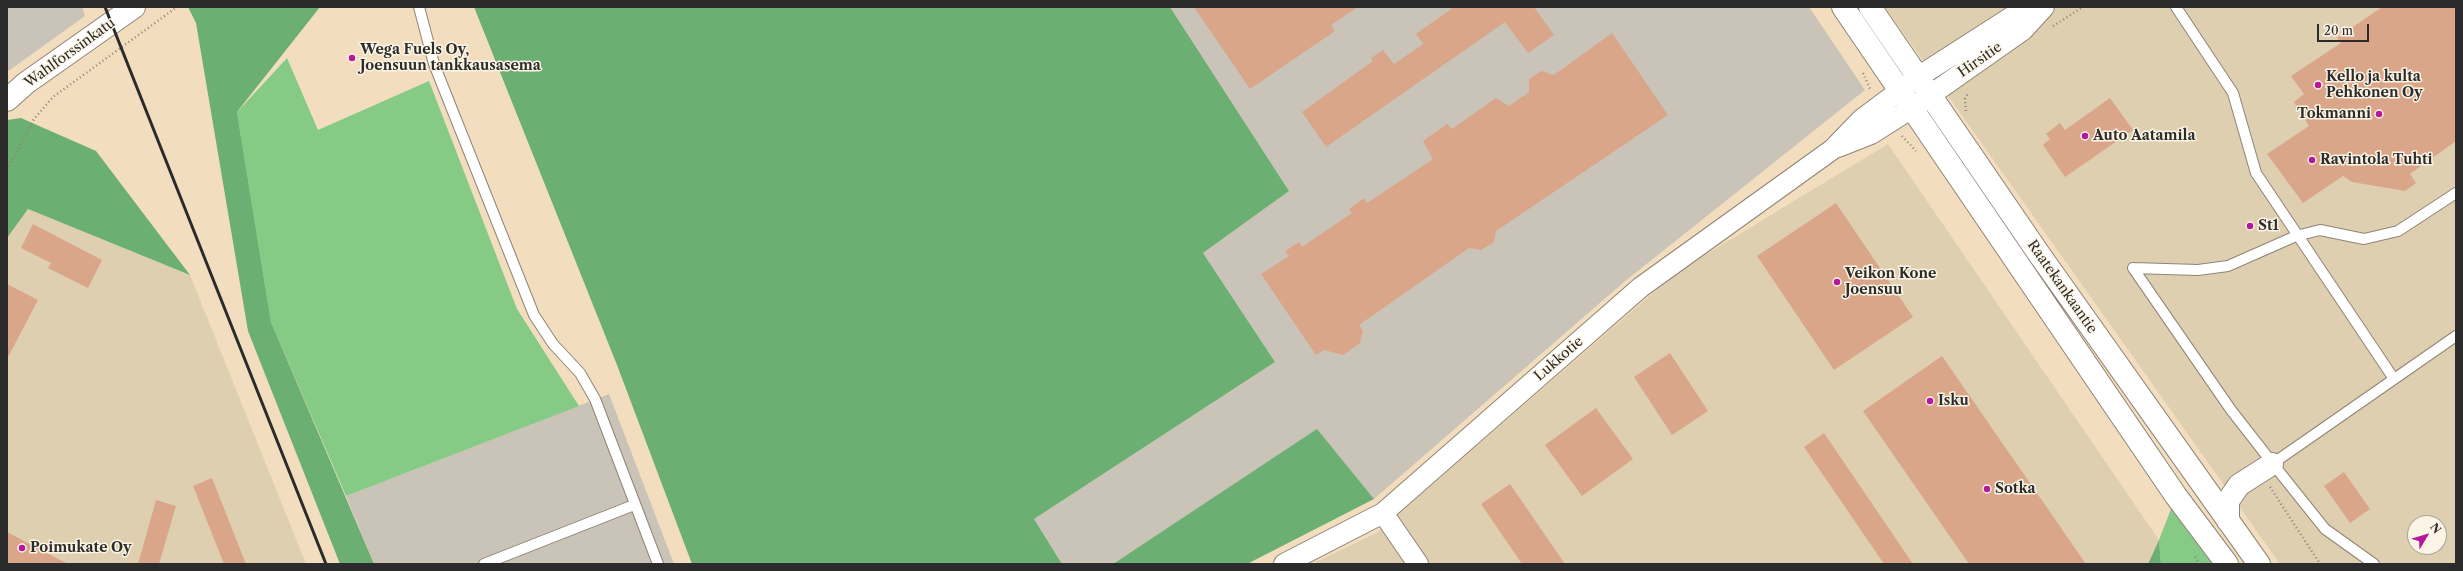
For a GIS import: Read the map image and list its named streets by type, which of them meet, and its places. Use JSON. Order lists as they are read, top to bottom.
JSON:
{
  "streets": {
    "main road": ["Wahlforssinkatu", "Raatekankaantie"],
    "street": ["Hirsitie", "Lukkotie"]
  },
  "crossings": [
    ["Hirsitie", "Raatekankaantie"],
    ["Hirsitie", "Lukkotie"],
    ["Raatekankaantie", "Lukkotie"]
  ],
  "places": [
    "Wega Fuels Oy, Joensuun tankkausasema",
    "Kello ja kulta Pehkonen Oy",
    "Tokmanni",
    "Auto Aatamila",
    "Ravintola Tuhti",
    "St1",
    "Veikon Kone Joensuu",
    "Isku",
    "Sotka",
    "Poimukate Oy"
  ],
  "scale_bar": "20 m",
  "north": "top right"
}
